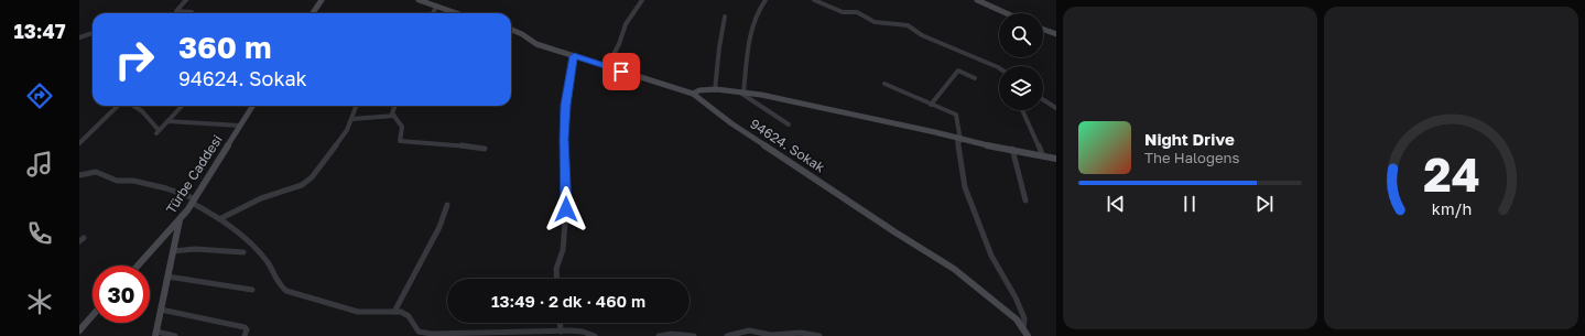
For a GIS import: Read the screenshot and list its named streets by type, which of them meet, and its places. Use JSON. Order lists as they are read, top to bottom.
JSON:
{
  "streets": {
    "street": ["94624. Sokak", "Türbe Caddesi"]
  },
  "page": {
    "tabs": "13:47",
    "turn": ["360 m", "94624. Sokak"],
    "song": ["Night Drive", "The Halogens"],
    "limit": "30",
    "trip": "13:49 · 2 dk · 460 m",
    "gauge": ["24", "km/h"]
  }
}
